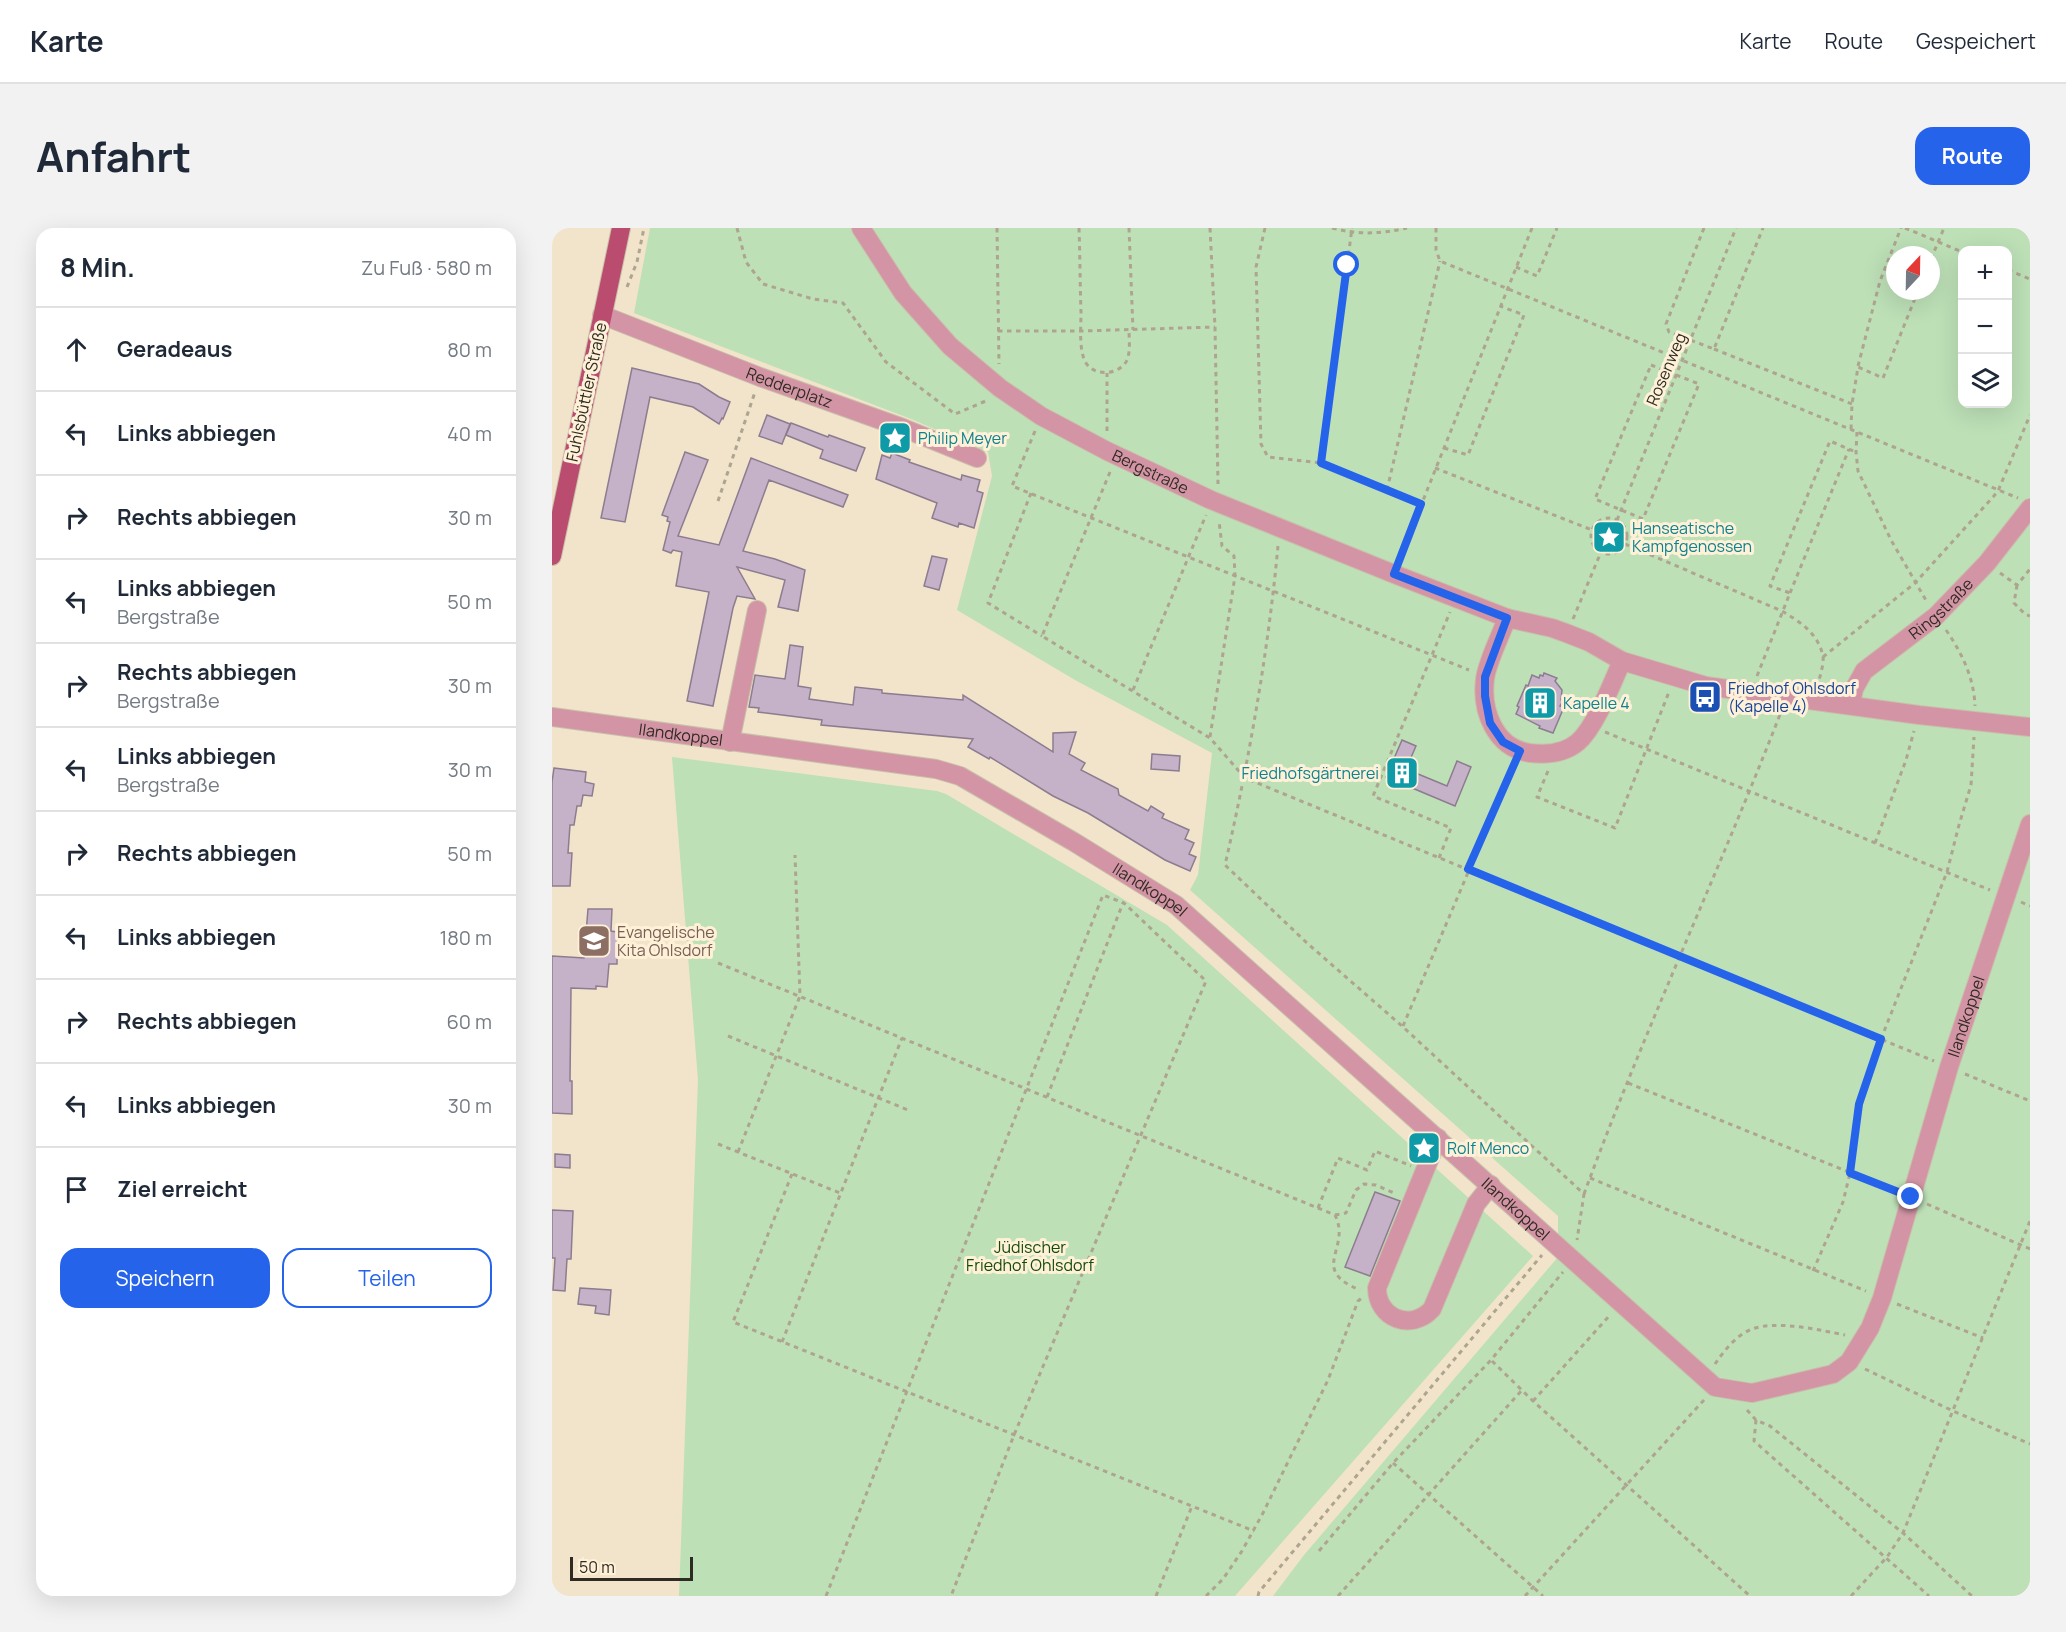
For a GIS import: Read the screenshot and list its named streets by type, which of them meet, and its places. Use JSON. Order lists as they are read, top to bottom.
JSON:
{
  "streets": {
    "main road": ["Fuhlsbüttler Straße"],
    "street": [
      "Redderplatz",
      "Bergstraße",
      "Ringstraße",
      "Ilandkoppel"
    ],
    "path": ["Rosenweg"]
  },
  "crossings": [
    ["Redderplatz", "Fuhlsbüttler Straße"],
    ["Bergstraße", "Ringstraße"]
  ],
  "parks": ["Jüdischer Friedhof Ohlsdorf"],
  "places": {
    "place": ["Philip Meyer", "Hanseatische Kampfgenossen", "Rolf Menco"],
    "bus stop": ["Friedhof Ohlsdorf (Kapelle 4)"],
    "building": ["Kapelle 4", "Friedhofsgärtnerei"],
    "school or university": ["Evangelische Kita Ohlsdorf"]
  },
  "scale_bar": "50 m",
  "north": "top",
  "page": {
    "header": "Karte",
    "nav": ["Karte", "Route", "Gespeichert"],
    "title": "Anfahrt",
    "buttons": [
      "Route",
      ["Speichern", "Teilen"]
    ],
    "heading": ["8 Min.", "Zu Fuß · 580 m"],
    "map_buttons": ["+", "−"],
    "list": [
      ["Geradeaus", "80 m"],
      ["Links abbiegen", "40 m"],
      ["Rechts abbiegen", "30 m"],
      ["Links abbiegen", "Bergstraße", "50 m"],
      ["Rechts abbiegen", "Bergstraße", "30 m"],
      ["Links abbiegen", "Bergstraße", "30 m"],
      ["Rechts abbiegen", "50 m"],
      ["Links abbiegen", "180 m"],
      ["Rechts abbiegen", "60 m"],
      ["Links abbiegen", "30 m"],
      "Ziel erreicht"
    ],
    "scale": "50 m"
  }
}
